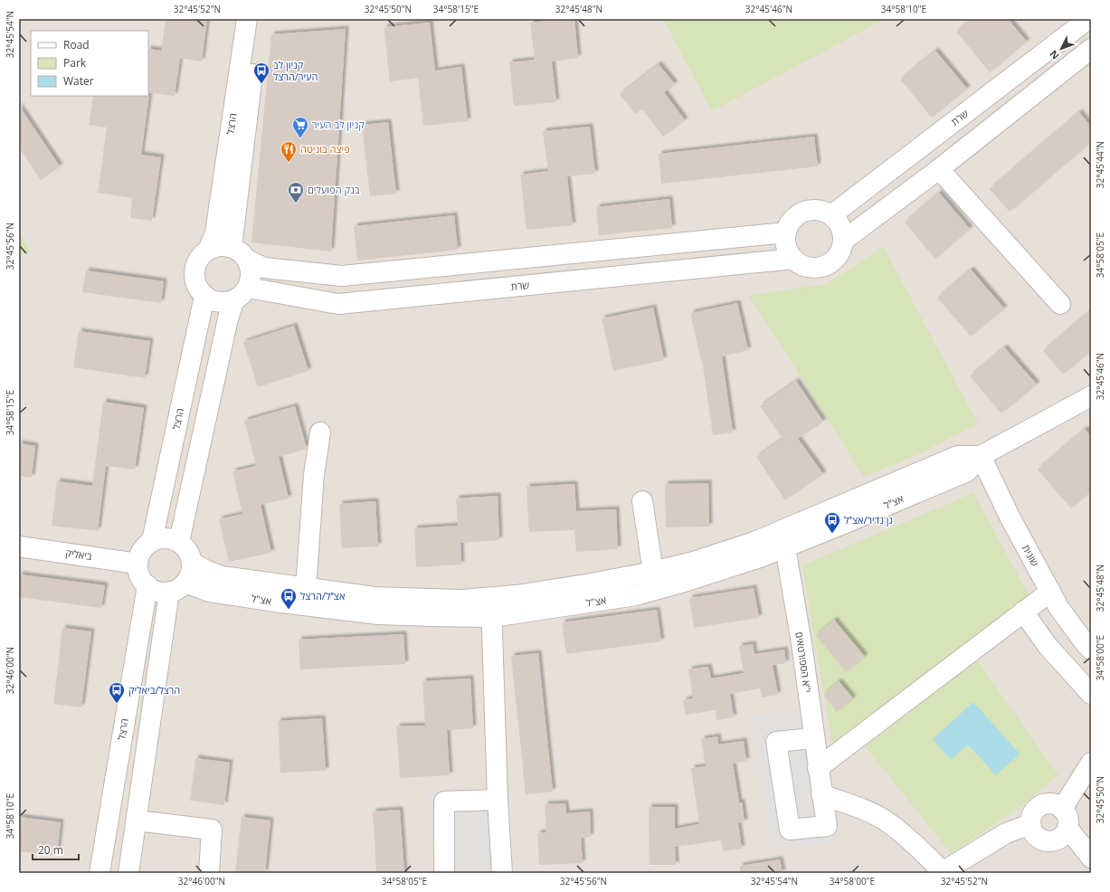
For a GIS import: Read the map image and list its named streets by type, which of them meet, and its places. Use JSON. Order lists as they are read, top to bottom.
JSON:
{
  "streets": {
    "street": [
      "שרת",
      "הרצל",
      "אצ\"ל",
      "ביאליק",
      "שונית",
      "י''א הספורטאים"
    ]
  },
  "crossings": [
    ["שרת", "הרצל"],
    ["הרצל", "אצ\"ל"],
    ["הרצל", "ביאליק"],
    ["אצ\"ל", "ביאליק"],
    ["אצ\"ל", "שונית"],
    ["אצ\"ל", "י''א הספורטאים"]
  ],
  "places": {
    "bus stop": [
      "קניון לב העיר/הרצל",
      "גן נדיר/אצ״ל",
      "אצ״ל/הרצל",
      "הרצל/ביאליק"
    ],
    "supermarket": ["קניון לב העיר"],
    "restaurant": ["פיצה בוניטה"],
    "bank": ["בנק הפועלים"]
  },
  "legend": ["Road", "Park", "Water"],
  "scale_bar": "20 m",
  "north": "bottom left",
  "coordinates": [
    "32°45'52\"N",
    "32°45'50\"N",
    "34°58'15\"E",
    "32°45'48\"N",
    "32°45'46\"N",
    "34°58'10\"E",
    "32°45'54\"N",
    "32°45'44\"N",
    "32°45'56\"N",
    "34°58'05\"E",
    "34°58'00\"E",
    "32°46'00\"N"
  ]
}
